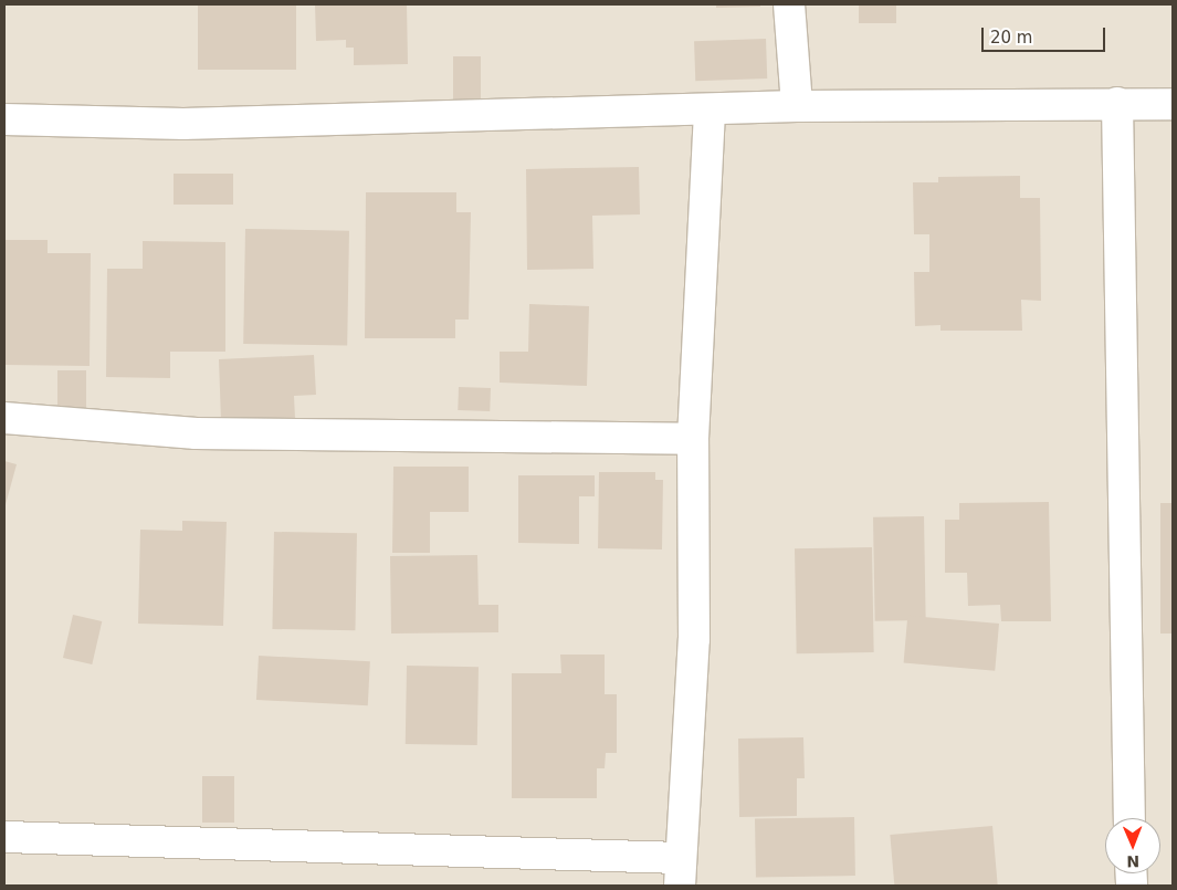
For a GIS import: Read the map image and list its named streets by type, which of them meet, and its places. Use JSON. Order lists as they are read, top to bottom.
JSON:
{
  "scale_bar": "20 m",
  "north": "bottom"
}
